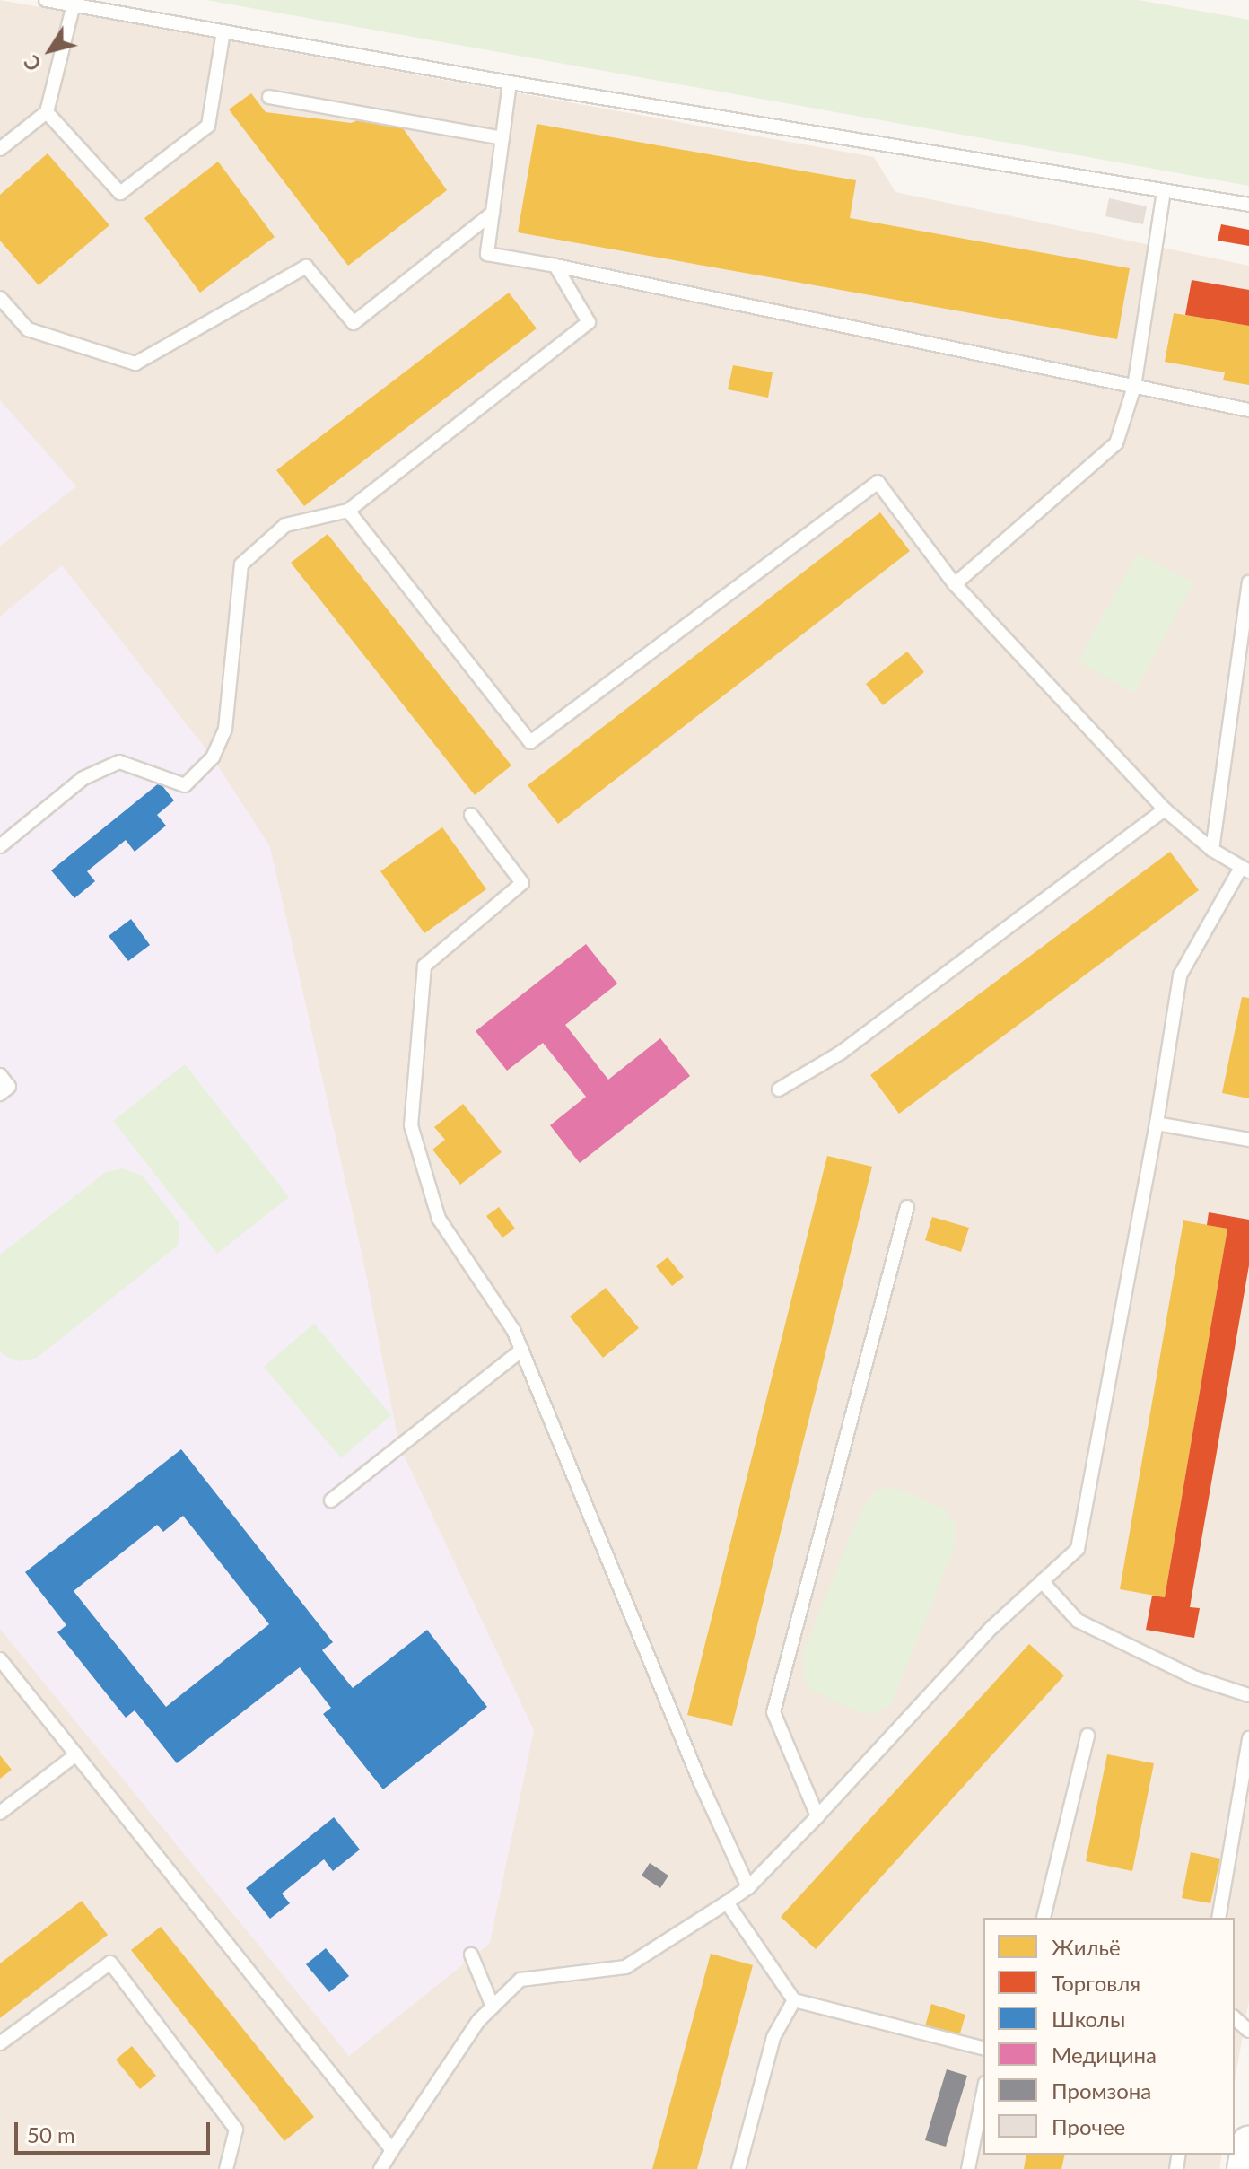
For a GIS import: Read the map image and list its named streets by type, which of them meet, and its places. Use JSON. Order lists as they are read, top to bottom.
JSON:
{
  "legend": [
    "Жильё",
    "Торговля",
    "Школы",
    "Медицина",
    "Промзона",
    "Прочее"
  ],
  "scale_bar": "50 m",
  "north": "bottom left"
}
